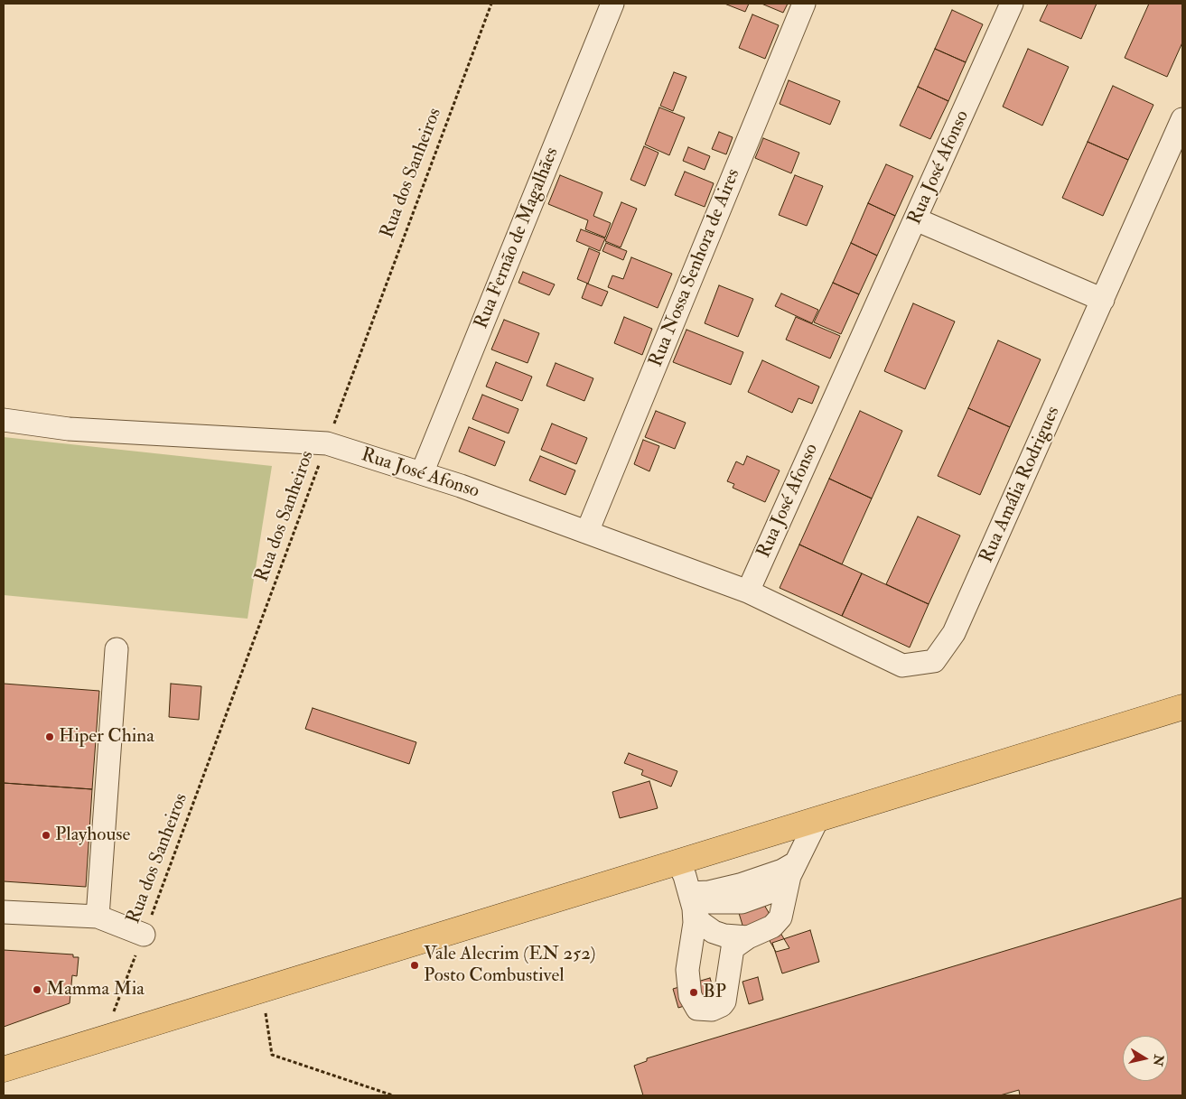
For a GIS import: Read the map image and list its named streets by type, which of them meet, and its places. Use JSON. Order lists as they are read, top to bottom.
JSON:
{
  "streets": {
    "street": [
      "Rua José Afonso",
      "Rua Fernão de Magalhães",
      "Rua Nossa Senhora de Aires",
      "Rua Amália Rodrigues"
    ],
    "path": ["Rua dos Sanheiros"]
  },
  "crossings": [
    ["Rua José Afonso", "Rua dos Sanheiros"],
    ["Rua José Afonso", "Rua Fernão de Magalhães"],
    ["Rua José Afonso", "Rua Nossa Senhora de Aires"],
    ["Rua José Afonso", "Rua Amália Rodrigues"]
  ],
  "places": [
    "Hiper China",
    "Playhouse",
    "Vale Alecrim (EN 252) Posto Combustivel",
    "Mamma Mia",
    "BP"
  ],
  "north": "right"
}
